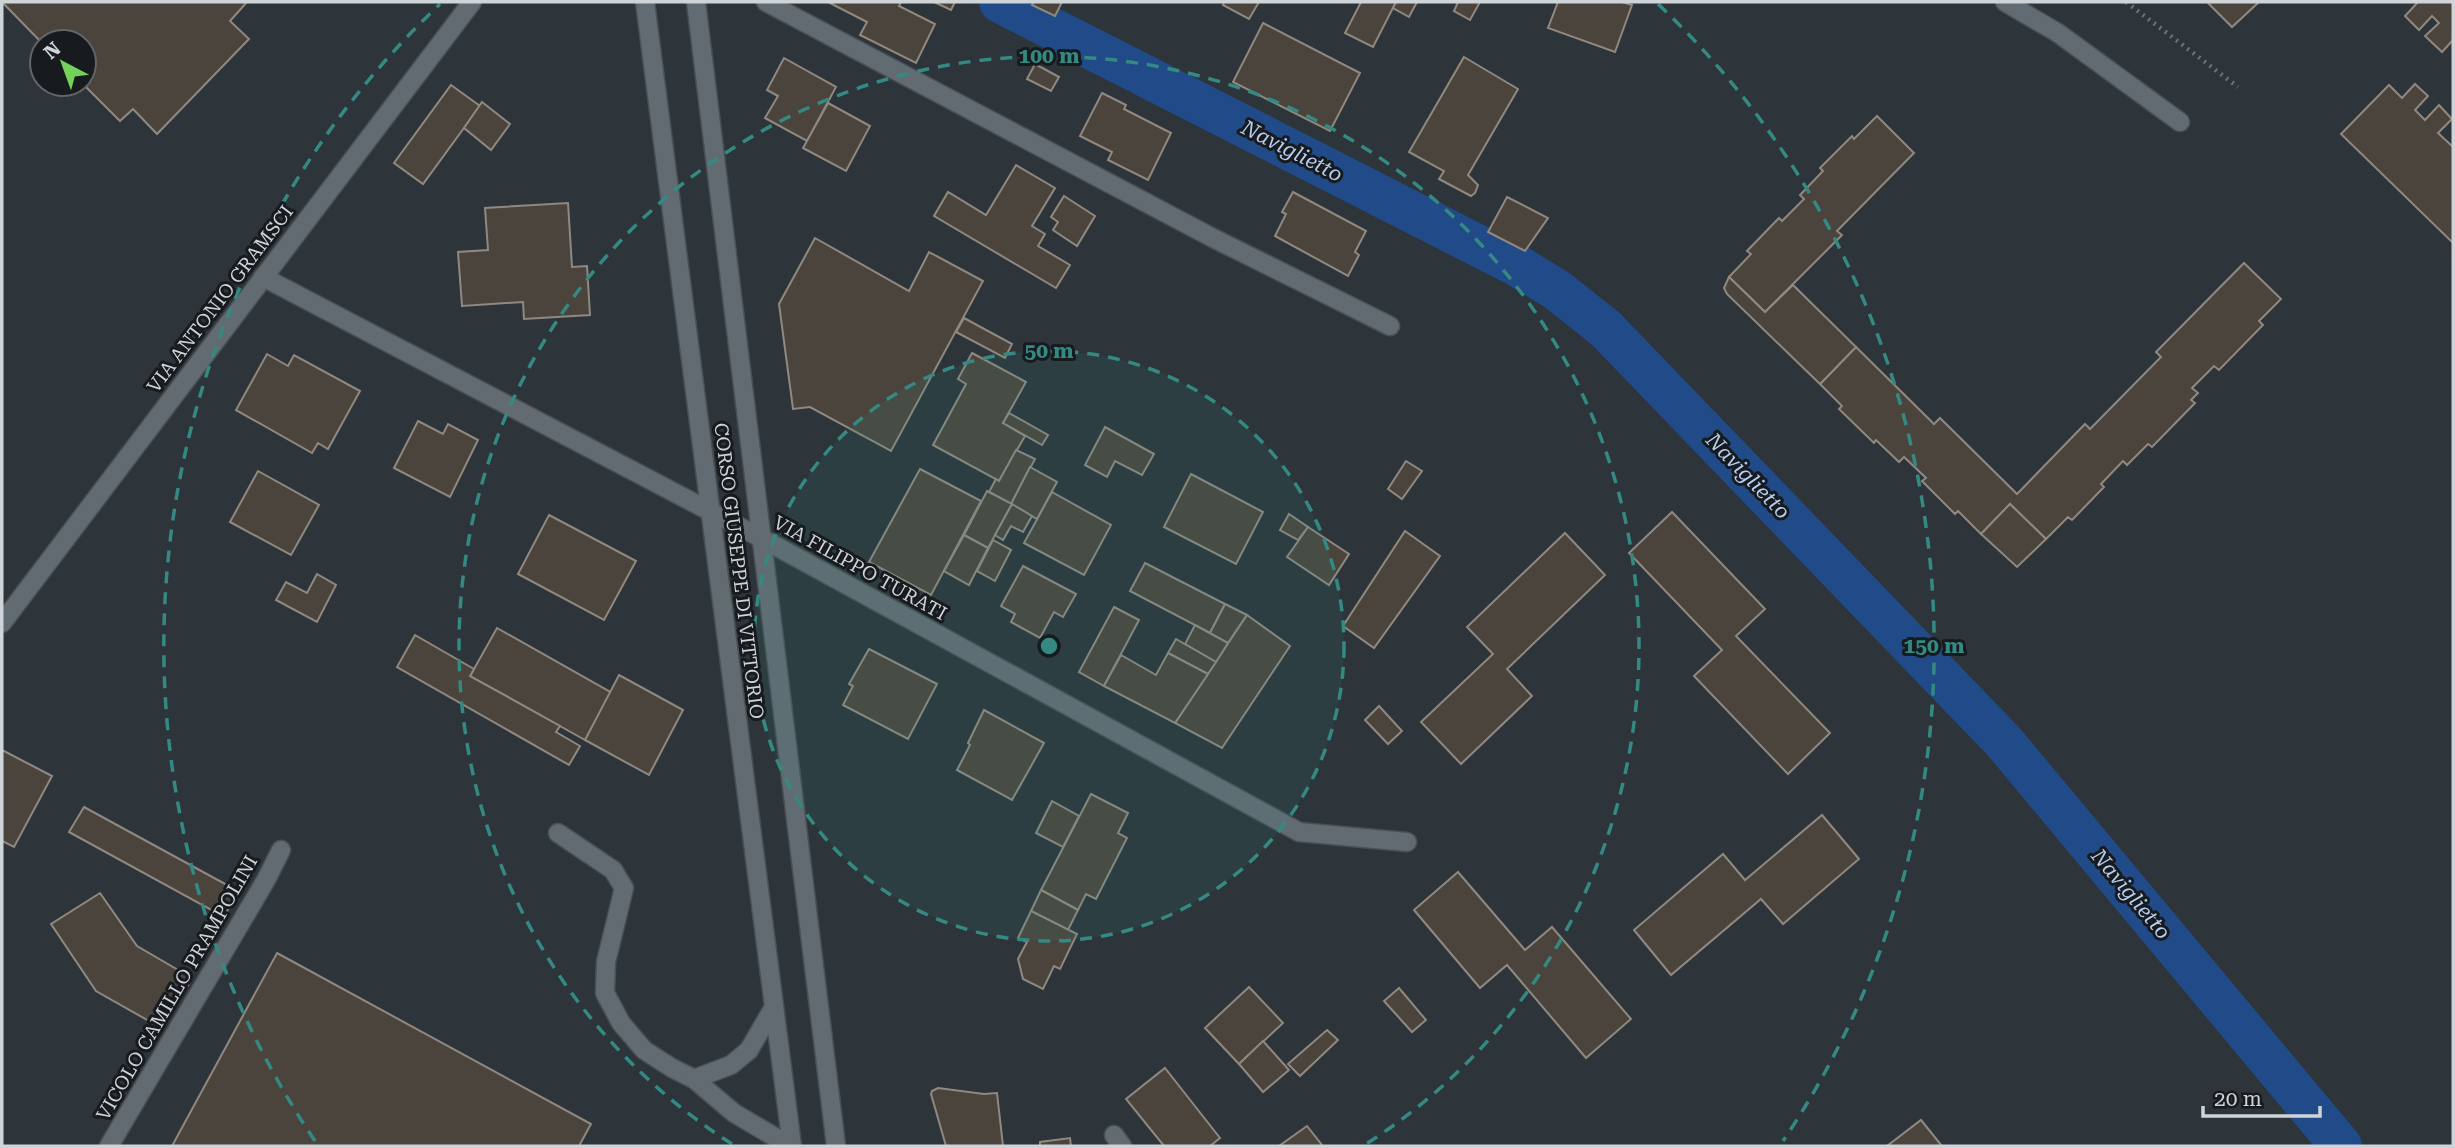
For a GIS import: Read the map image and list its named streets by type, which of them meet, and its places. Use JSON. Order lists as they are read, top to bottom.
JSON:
{
  "streets": {
    "street": [
      "VIA ANTONIO GRAMSCI",
      "VIA FILIPPO TURATI",
      "CORSO GIUSEPPE DI VITTORIO",
      "VICOLO CAMILLO PRAMPOLINI"
    ]
  },
  "crossings": [
    ["VIA ANTONIO GRAMSCI", "VIA FILIPPO TURATI"],
    ["VIA FILIPPO TURATI", "CORSO GIUSEPPE DI VITTORIO"]
  ],
  "water": ["Naviglietto"],
  "scale_bar": "20 m",
  "north": "top left",
  "rings": ["100 m", "50 m", "150 m"]
}
